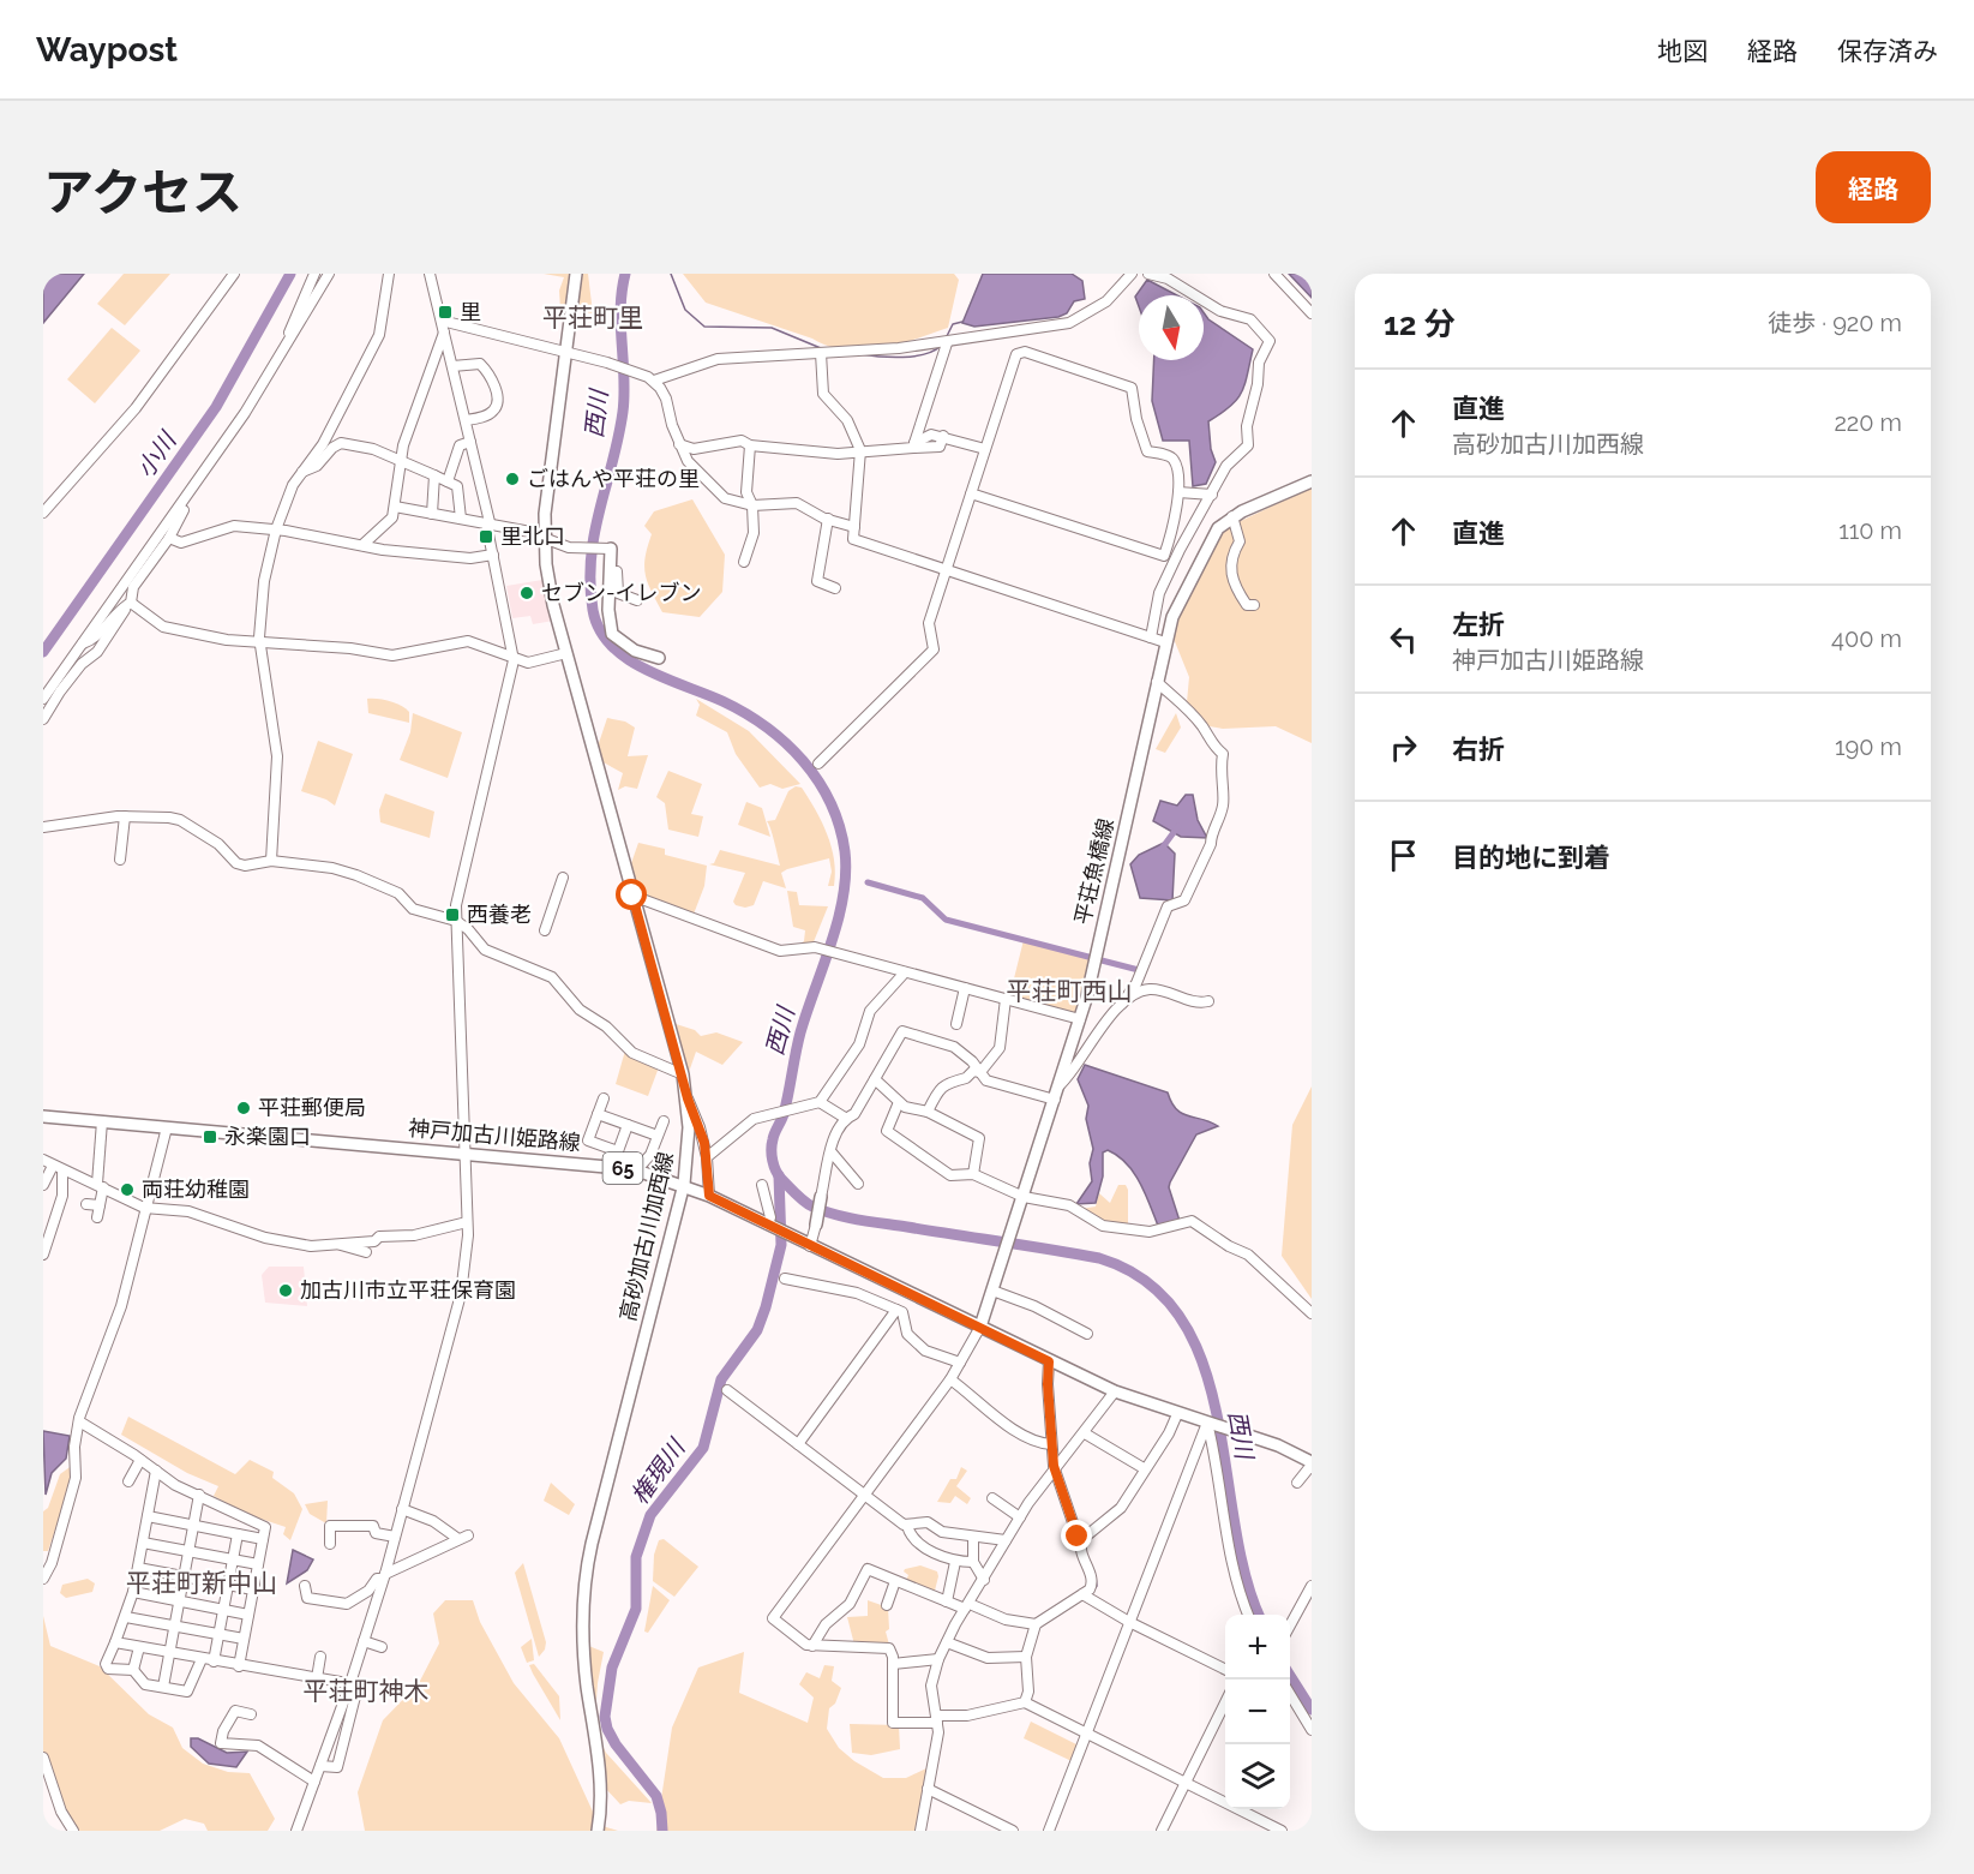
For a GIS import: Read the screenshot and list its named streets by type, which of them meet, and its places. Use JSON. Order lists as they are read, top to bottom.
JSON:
{
  "streets": {
    "main road": [
      "平荘魚橋線",
      "神戸加古川姫路線",
      "65",
      "高砂加古川加西線"
    ]
  },
  "crossings": [
    ["平荘魚橋線", "神戸加古川姫路線"],
    ["神戸加古川姫路線", "高砂加古川加西線"]
  ],
  "districts": [
    "平荘町里",
    "平荘町西山",
    "平荘町新中山",
    "平荘町神木"
  ],
  "water": ["西川", "小川", "権現川"],
  "places": {
    "transit": [
      "里",
      "里北口",
      "西養老",
      "永楽園口"
    ],
    "other": [
      "ごはんや平荘の里",
      "セブン-イレブン",
      "平荘郵便局",
      "両荘幼稚園",
      "加古川市立平荘保育園"
    ]
  },
  "north": "bottom",
  "page": {
    "header": "Waypost",
    "nav": ["地図", "経路", "保存済み"],
    "title": "アクセス",
    "buttons": "経路",
    "heading": ["12 分", "徒歩 · 920 m"],
    "list": [
      ["直進", "高砂加古川加西線", "220 m"],
      ["直進", "110 m"],
      ["左折", "神戸加古川姫路線", "400 m"],
      ["右折", "190 m"],
      "目的地に到着"
    ],
    "map_buttons": ["+", "−"]
  }
}
